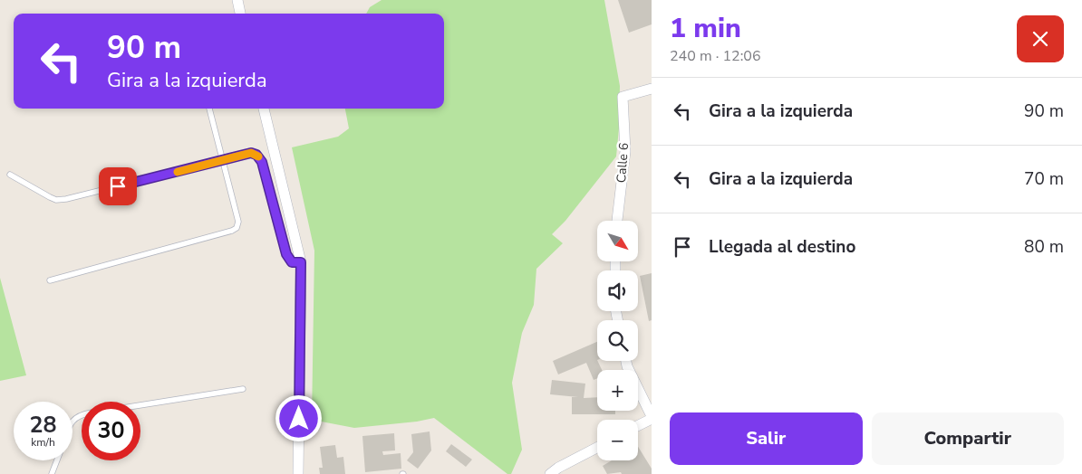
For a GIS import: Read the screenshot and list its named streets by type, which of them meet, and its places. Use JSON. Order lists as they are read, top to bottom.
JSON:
{
  "streets": {
    "street": ["Calle 6"]
  },
  "north": "bottom right",
  "page": {
    "heading": ["1 min", "240 m · 12:06"],
    "turn": ["90 m", "Gira a la izquierda"],
    "list": [
      {
        "name": "Gira a la izquierda",
        "value": "90 m"
      },
      {
        "name": "Gira a la izquierda",
        "value": "70 m"
      },
      {
        "name": "Llegada al destino",
        "value": "80 m"
      }
    ],
    "map_buttons": ["+", "−"],
    "speed": "28 km/h",
    "limit": "30",
    "buttons": ["Salir", "Compartir"]
  }
}
